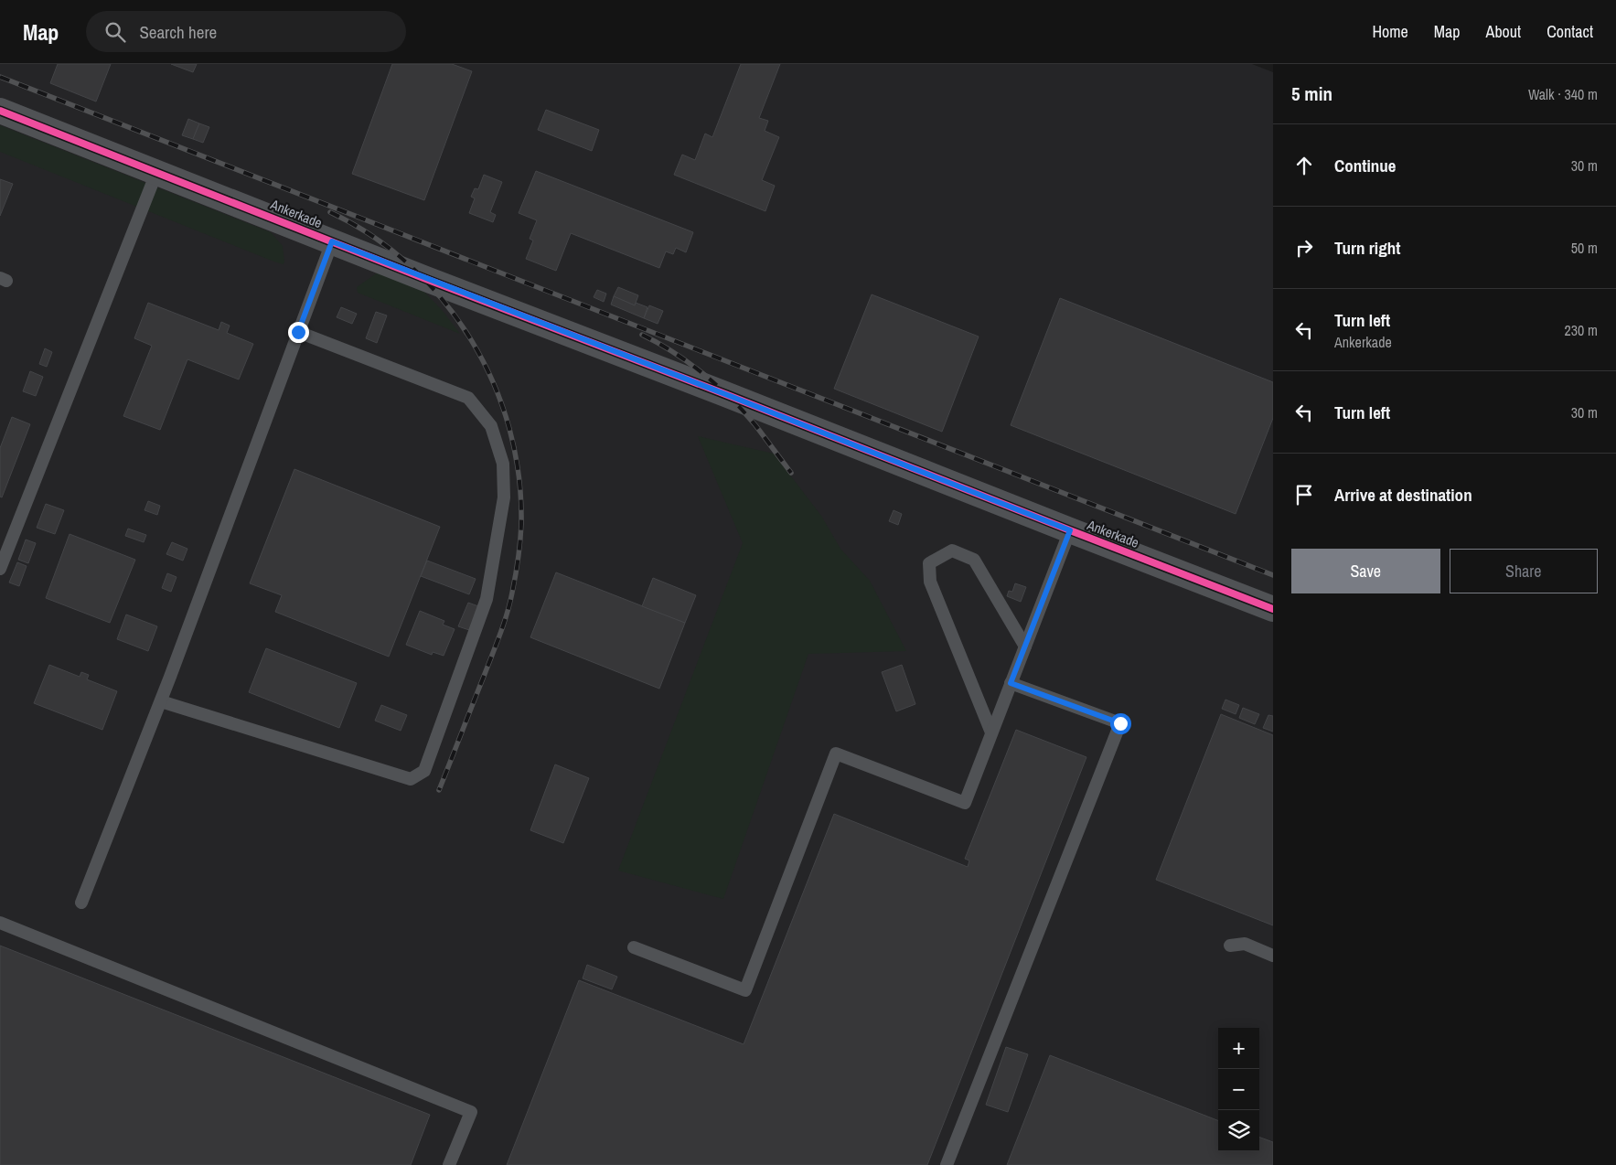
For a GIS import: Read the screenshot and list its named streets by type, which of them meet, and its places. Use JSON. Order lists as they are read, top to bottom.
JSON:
{
  "streets": {
    "street": ["Ankerkade"]
  },
  "page": {
    "header": "Map",
    "search": "Search here",
    "nav": [
      "Home",
      "Map",
      "About",
      "Contact"
    ],
    "heading": ["5 min", "Walk · 340 m"],
    "list": [
      ["Continue", "30 m"],
      ["Turn right", "50 m"],
      ["Turn left", "Ankerkade", "230 m"],
      ["Turn left", "30 m"],
      "Arrive at destination"
    ],
    "buttons": ["Save", "Share"],
    "map_buttons": ["+", "−"]
  }
}
